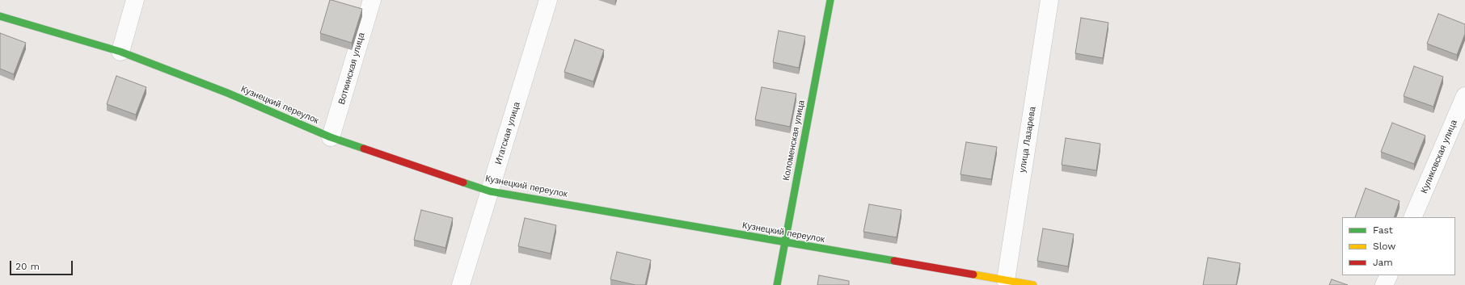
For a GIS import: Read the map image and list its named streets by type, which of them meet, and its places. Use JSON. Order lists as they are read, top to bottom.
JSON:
{
  "streets": {
    "street": [
      "Воткинская улица",
      "Кузнецкий переулок",
      "Итатская улица",
      "улица Лазарева",
      "Коломенская улица",
      "Куликовская улица"
    ]
  },
  "crossings": [
    ["Воткинская улица", "Кузнецкий переулок"],
    ["Кузнецкий переулок", "Итатская улица"],
    ["Кузнецкий переулок", "улица Лазарева"],
    ["Кузнецкий переулок", "Коломенская улица"]
  ],
  "legend": ["Fast", "Slow", "Jam"],
  "scale_bar": "20 m"
}
